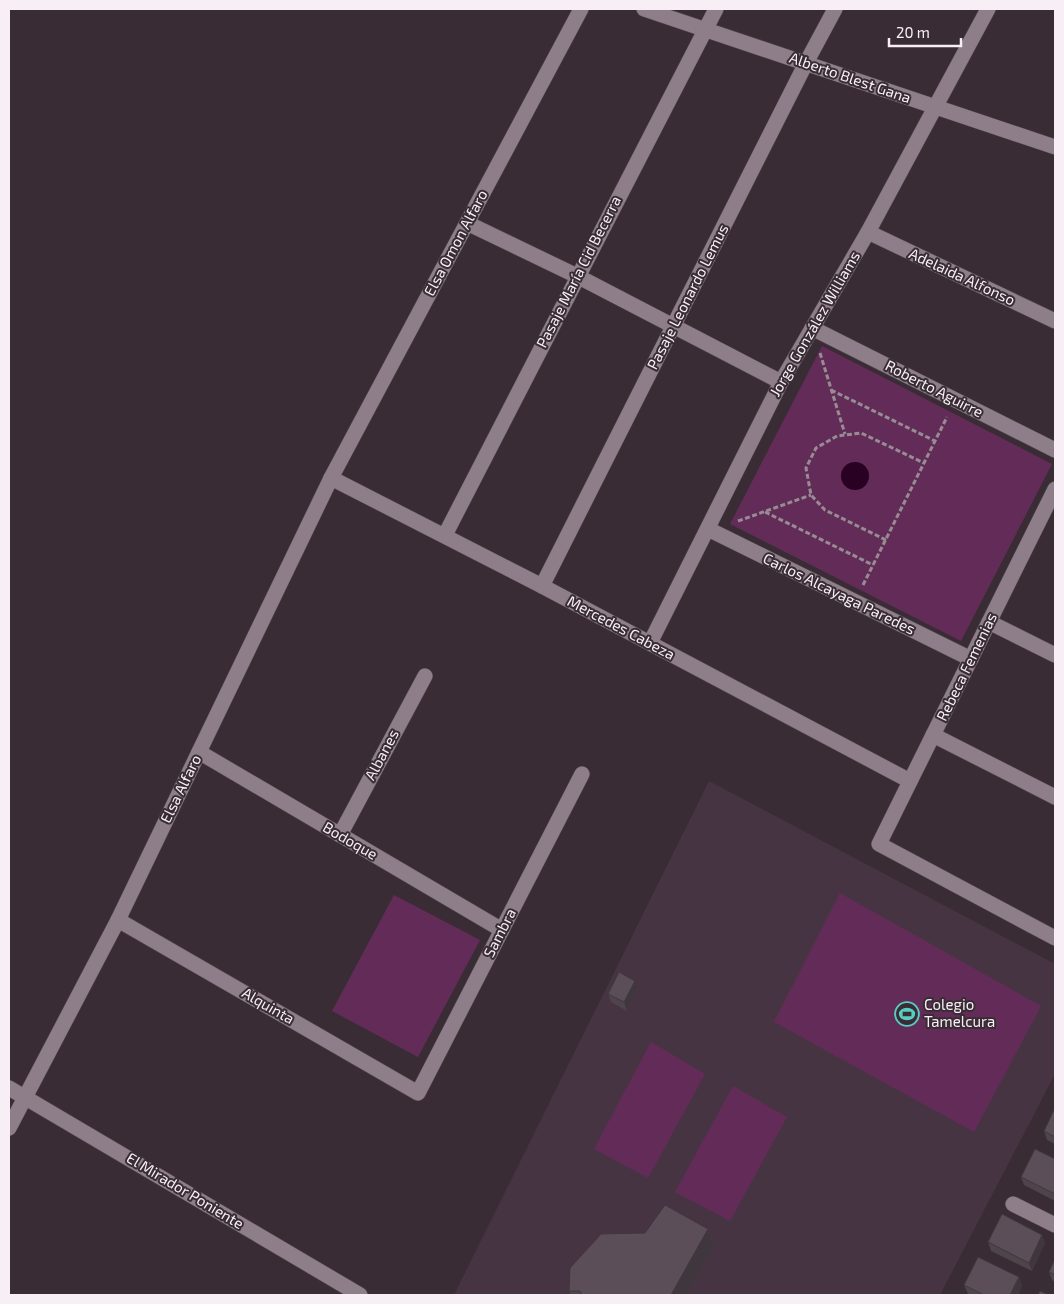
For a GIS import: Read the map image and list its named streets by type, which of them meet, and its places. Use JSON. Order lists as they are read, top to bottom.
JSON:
{
  "streets": {
    "street": [
      "Alberto Blest Gana",
      "Elsa Omon Alfaro",
      "Pasaje María Cid Becerra",
      "Adelaida Alfonso",
      "Pasaje Leonardo Lemus",
      "Jorge González Williams",
      "Roberto Aguirre",
      "Carlos Alcayaga Paredes",
      "Mercedes Cabeza",
      "Rebeca Femenias",
      "Albanes",
      "Elsa Alfaro",
      "Bodoque",
      "Sambra",
      "Alquinta",
      "El Mirador Poniente"
    ]
  },
  "crossings": [
    ["Alberto Blest Gana", "Pasaje María Cid Becerra"],
    ["Alberto Blest Gana", "Pasaje Leonardo Lemus"],
    ["Alberto Blest Gana", "Jorge González Williams"],
    ["Elsa Omon Alfaro", "Mercedes Cabeza"],
    ["Elsa Omon Alfaro", "Elsa Alfaro"],
    ["Pasaje María Cid Becerra", "Mercedes Cabeza"],
    ["Adelaida Alfonso", "Jorge González Williams"],
    ["Pasaje Leonardo Lemus", "Mercedes Cabeza"],
    ["Jorge González Williams", "Roberto Aguirre"],
    ["Jorge González Williams", "Carlos Alcayaga Paredes"],
    ["Jorge González Williams", "Mercedes Cabeza"],
    ["Carlos Alcayaga Paredes", "Rebeca Femenias"],
    ["Mercedes Cabeza", "Rebeca Femenias"],
    ["Mercedes Cabeza", "Elsa Alfaro"],
    ["Albanes", "Bodoque"],
    ["Elsa Alfaro", "Bodoque"],
    ["Elsa Alfaro", "Alquinta"],
    ["Elsa Alfaro", "El Mirador Poniente"],
    ["Bodoque", "Sambra"],
    ["Sambra", "Alquinta"]
  ],
  "places": {
    "sports": ["Colegio Tamelcura"]
  },
  "scale_bar": "20 m"
}
